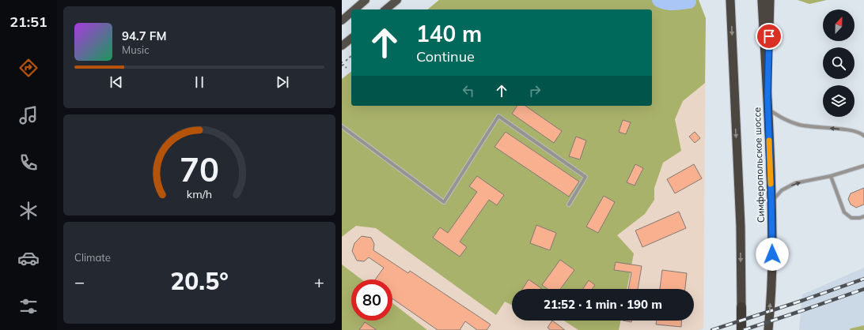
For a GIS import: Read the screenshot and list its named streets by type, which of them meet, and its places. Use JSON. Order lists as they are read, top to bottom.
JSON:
{
  "streets": {
    "highway": ["Симферопольское шоссе"]
  },
  "north": "top",
  "page": {
    "tabs": "21:51",
    "turn": ["140 m", "Continue"],
    "song": ["94.7 FM", "Music"],
    "tile": "Climate",
    "heat": ["−", "20.5°", "+"],
    "limit": "80",
    "trip": "21:52 · 1 min · 190 m",
    "gauge": ["70", "km/h"]
  }
}
